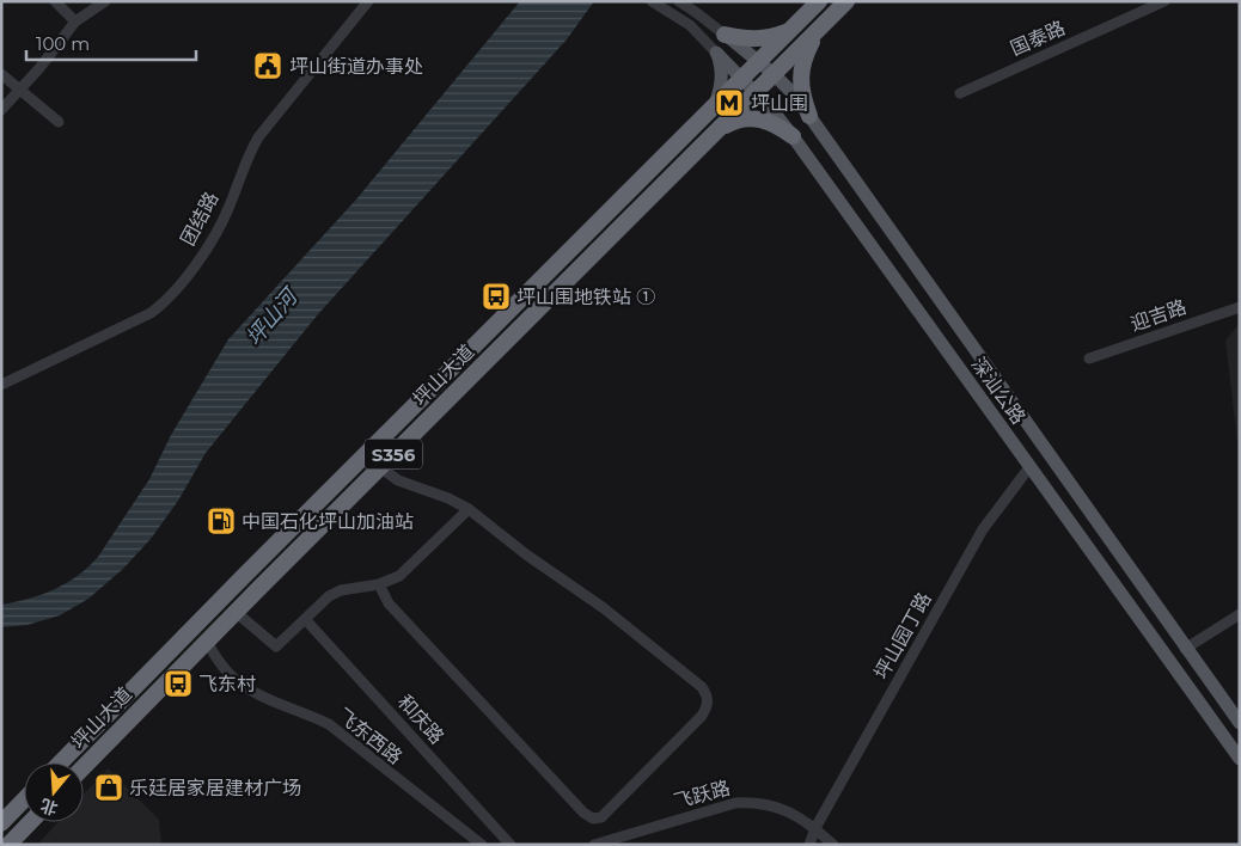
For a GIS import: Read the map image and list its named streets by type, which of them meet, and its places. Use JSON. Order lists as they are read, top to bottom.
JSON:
{
  "streets": {
    "highway": ["坪山大道", "S356"],
    "main road": ["深汕公路"],
    "street": [
      "国泰路",
      "团结路",
      "迎吉路",
      "坪山园丁路",
      "和庆路",
      "飞东西路",
      "飞跃路"
    ]
  },
  "crossings": [
    ["坪山大道", "深汕公路"],
    ["坪山大道", "飞东西路"],
    ["深汕公路", "坪山园丁路"],
    ["坪山园丁路", "飞跃路"]
  ],
  "water": ["坪山河"],
  "places": {
    "public building": ["坪山街道办事处"],
    "metro station": ["坪山围"],
    "bus stop": ["坪山围地铁站 ①", "飞东村"],
    "fuel station": ["中国石化坪山加油站"],
    "shop": ["乐廷居家居建材广场"]
  },
  "scale_bar": "100 m",
  "north": "bottom"
}
